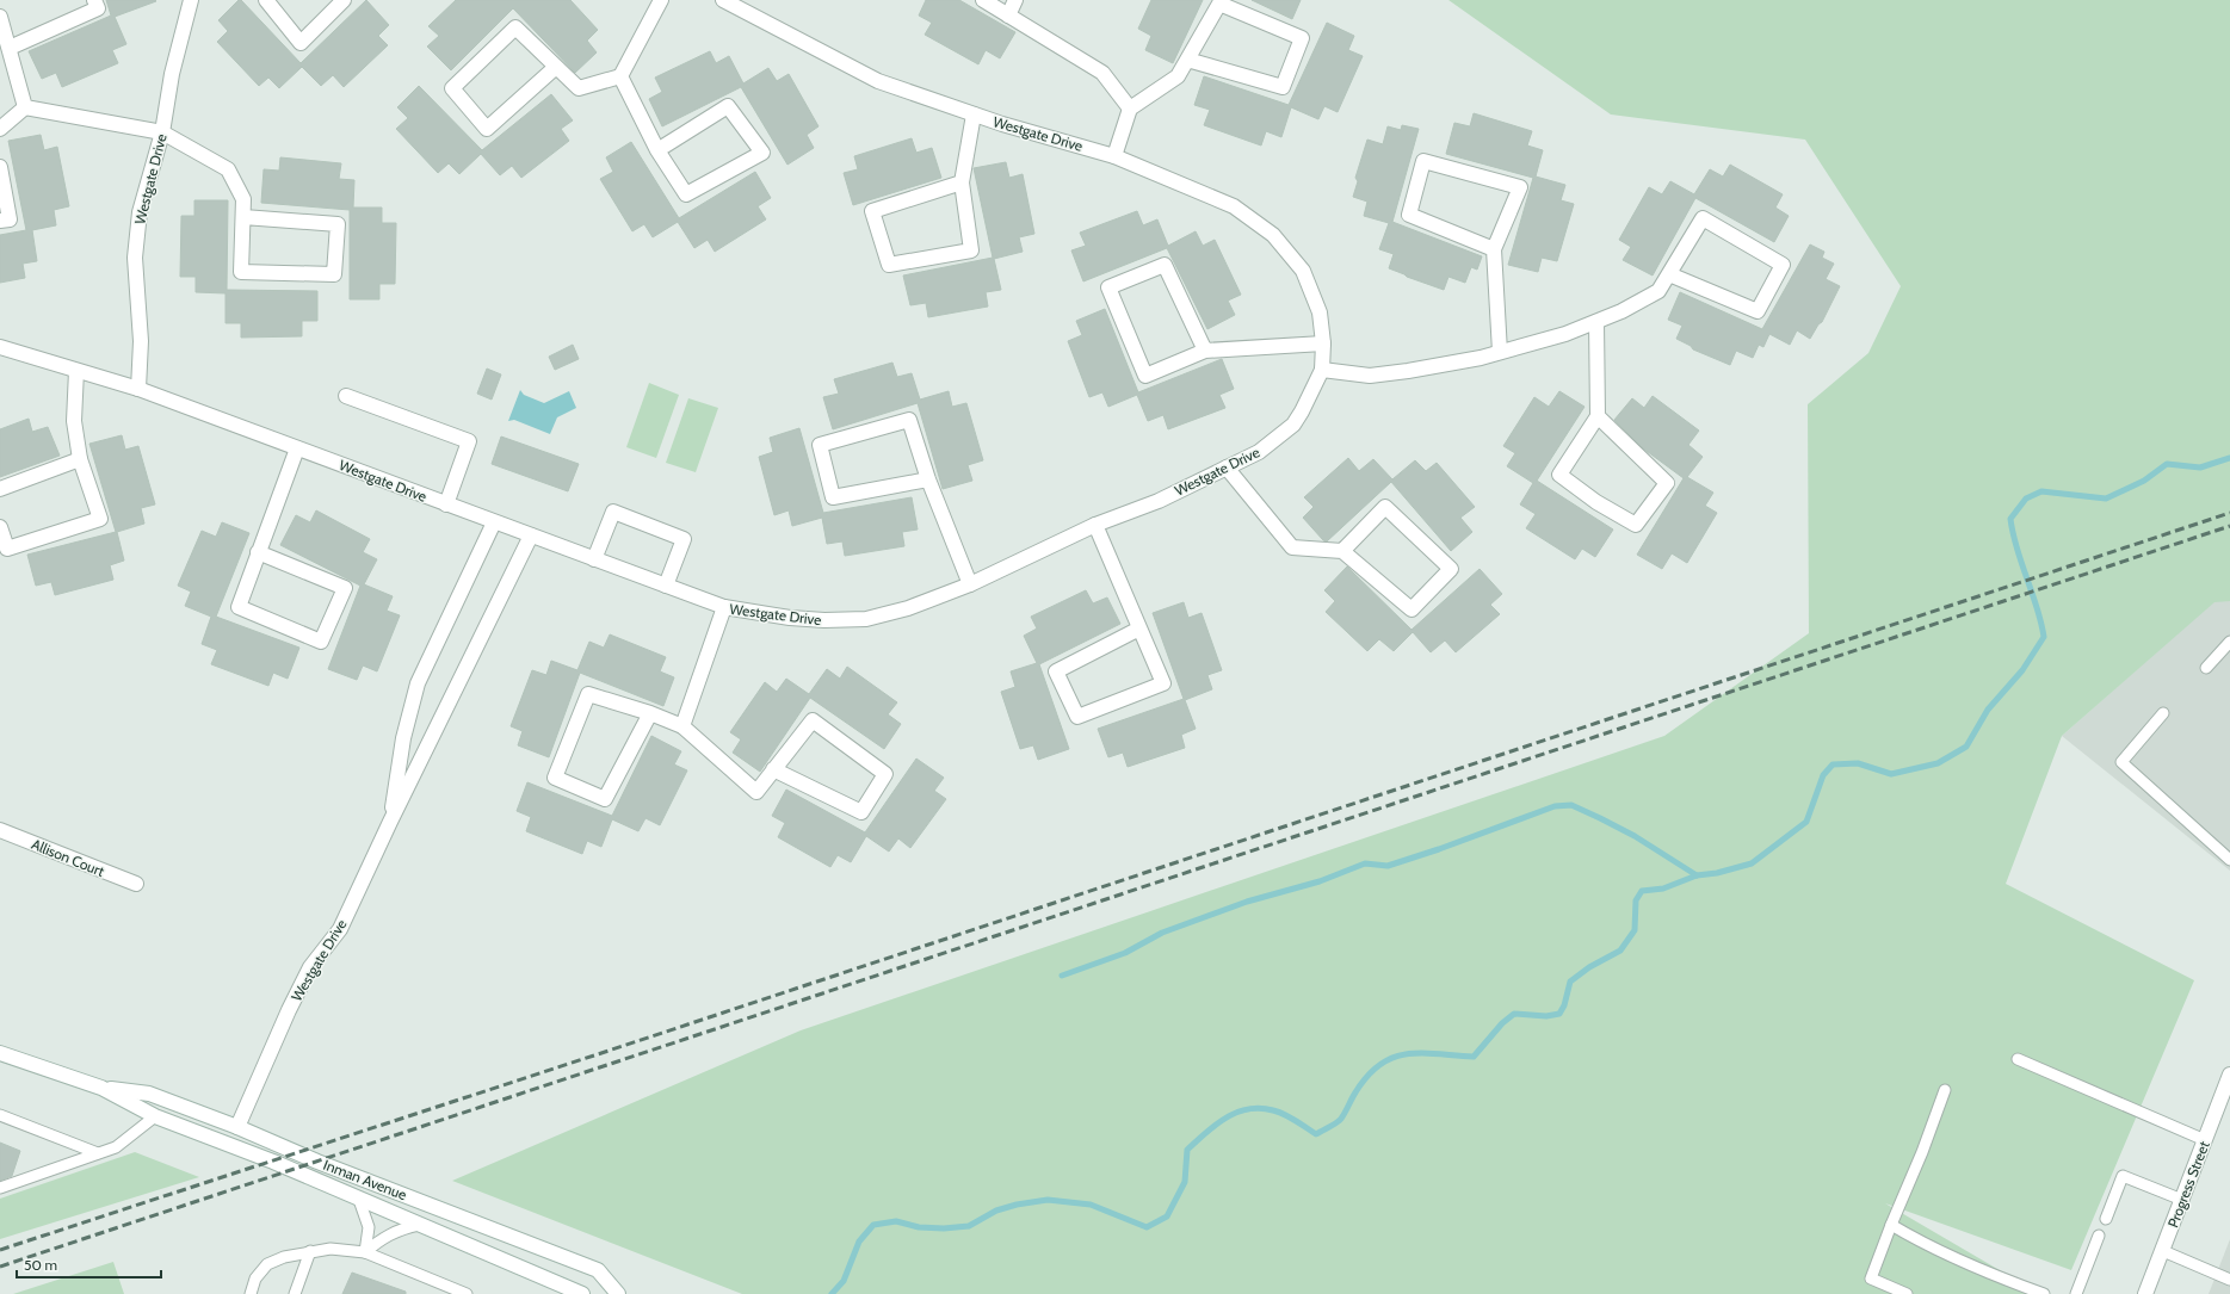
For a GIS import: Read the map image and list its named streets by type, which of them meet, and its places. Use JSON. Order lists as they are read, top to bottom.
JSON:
{
  "streets": {
    "street": [
      "Westgate Drive",
      "Allison Court",
      "Inman Avenue",
      "Progress Street"
    ]
  },
  "crossings": [
    ["Westgate Drive", "Inman Avenue"]
  ],
  "scale_bar": "50 m"
}
